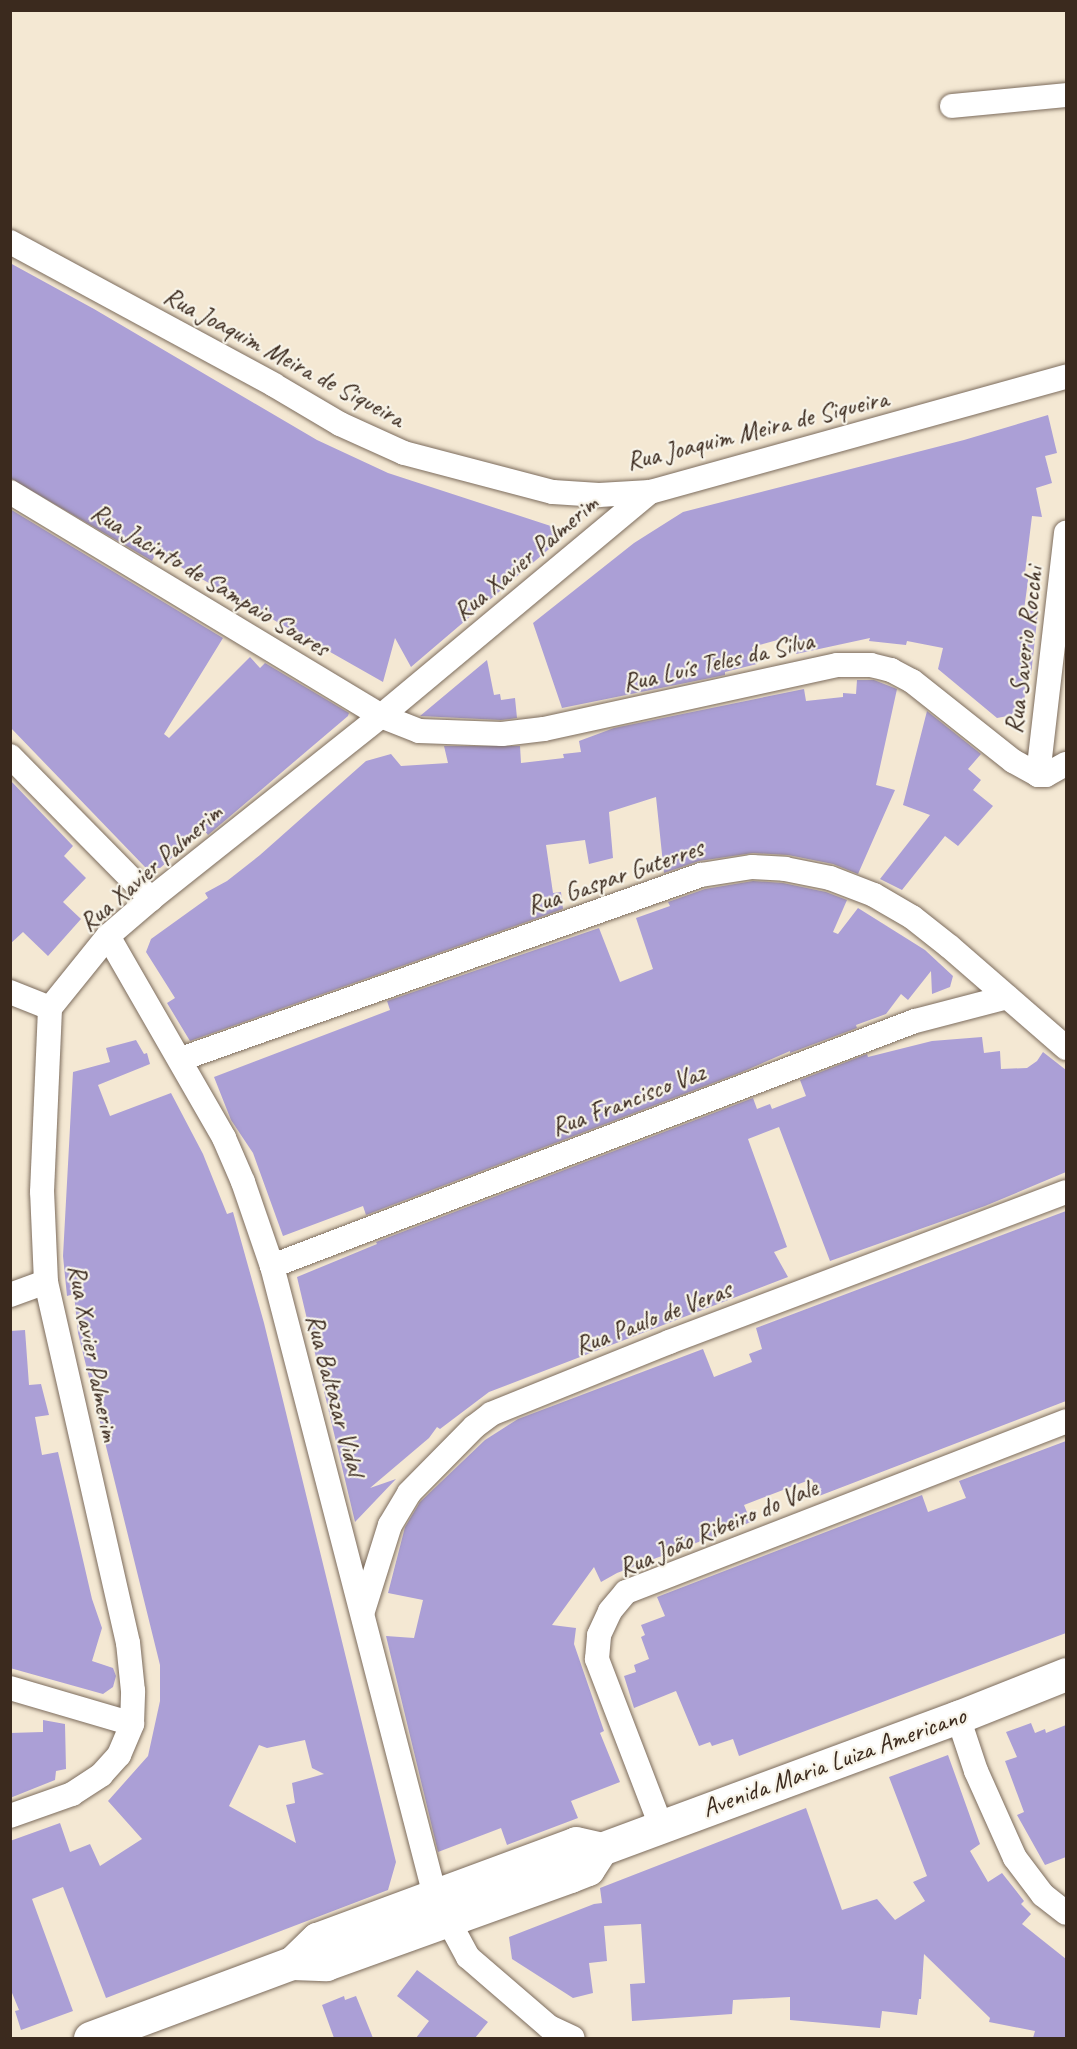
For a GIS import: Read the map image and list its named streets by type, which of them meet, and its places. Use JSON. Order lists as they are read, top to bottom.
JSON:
{
  "streets": {
    "main road": ["Avenida Maria Luiza Americano"],
    "street": [
      "Rua Joaquim Meira de Siqueira",
      "Rua Xavier Palmerim",
      "Rua Jacinto de Sampaio Soares",
      "Rua Saverio Rocchi",
      "Rua Luís Teles da Silva",
      "Rua Gaspar Guterres",
      "Rua Francisco Vaz",
      "Rua Paulo de Veras",
      "Rua Baltazar Vidal",
      "Rua João Ribeiro do Vale"
    ]
  },
  "crossings": [
    ["Rua Joaquim Meira de Siqueira", "Rua Xavier Palmerim"],
    ["Rua Xavier Palmerim", "Rua Jacinto de Sampaio Soares"],
    ["Rua Xavier Palmerim", "Rua Luís Teles da Silva"],
    ["Rua Xavier Palmerim", "Rua Baltazar Vidal"],
    ["Rua Jacinto de Sampaio Soares", "Rua Luís Teles da Silva"],
    ["Rua Saverio Rocchi", "Rua Luís Teles da Silva"],
    ["Rua Gaspar Guterres", "Rua Francisco Vaz"],
    ["Rua Gaspar Guterres", "Rua Baltazar Vidal"],
    ["Rua Francisco Vaz", "Rua Baltazar Vidal"],
    ["Rua Paulo de Veras", "Rua Baltazar Vidal"],
    ["Rua Baltazar Vidal", "Avenida Maria Luiza Americano"],
    ["Rua João Ribeiro do Vale", "Avenida Maria Luiza Americano"]
  ]
}
